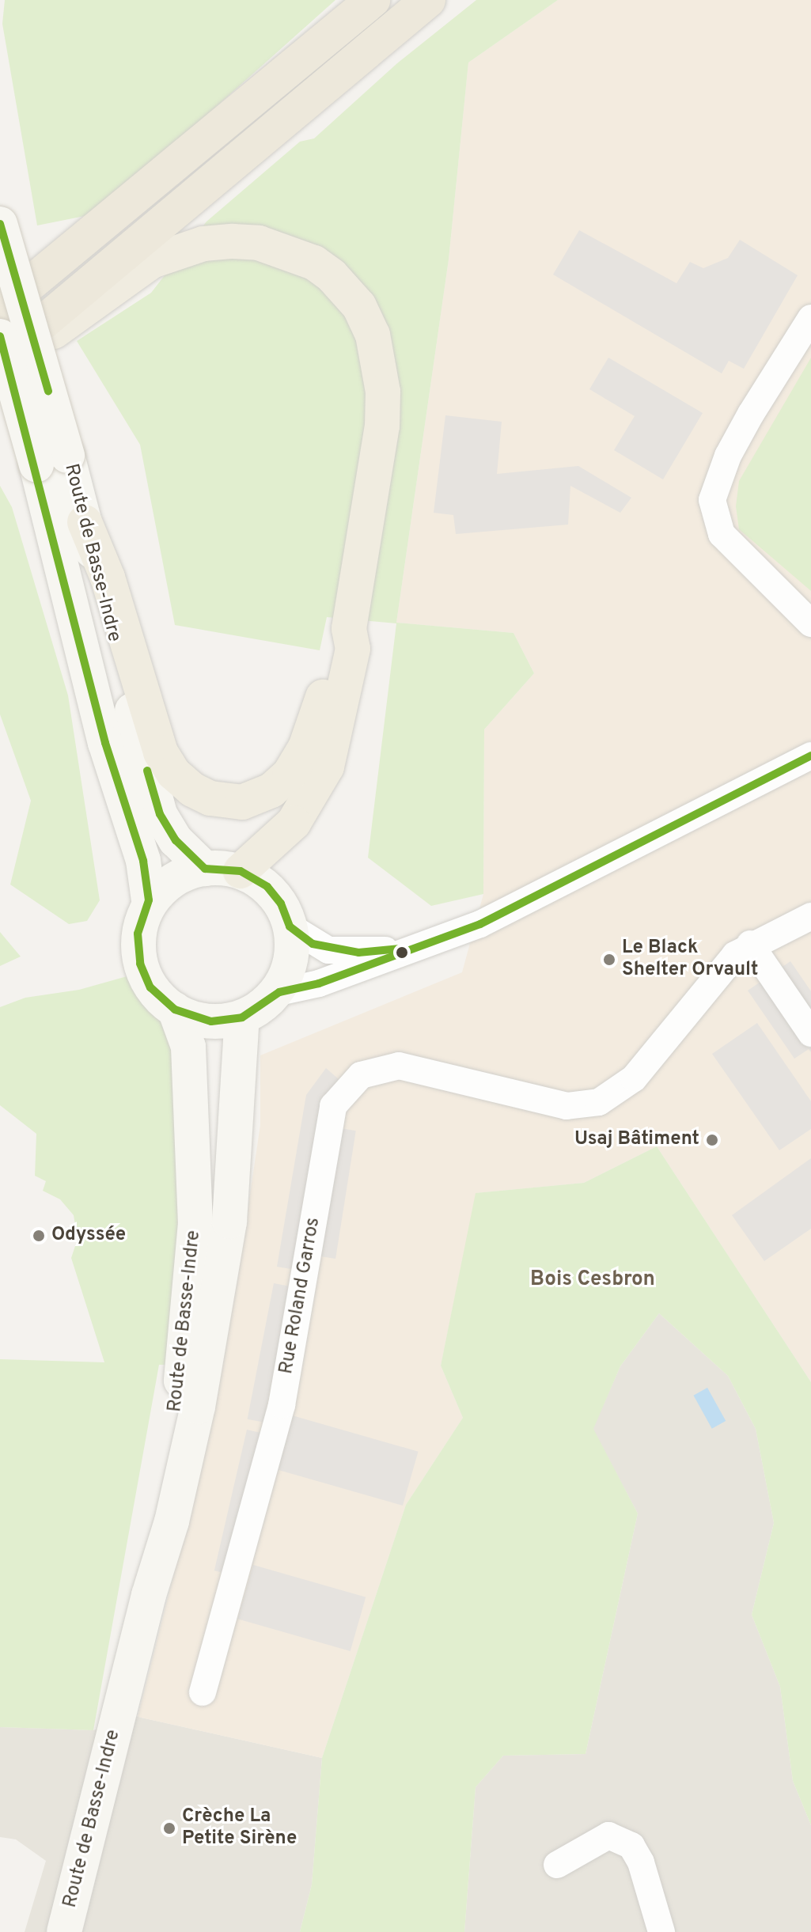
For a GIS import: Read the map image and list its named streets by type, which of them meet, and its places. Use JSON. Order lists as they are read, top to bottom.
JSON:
{
  "streets": {
    "main road": ["Route de Basse-Indre"],
    "street": ["Rue Roland Garros"]
  },
  "districts": ["Bois Cesbron"],
  "places": [
    "Le Black Shelter Orvault",
    "Usaj Bâtiment",
    "Odyssée",
    "Crèche La Petite Sirène"
  ]
}
